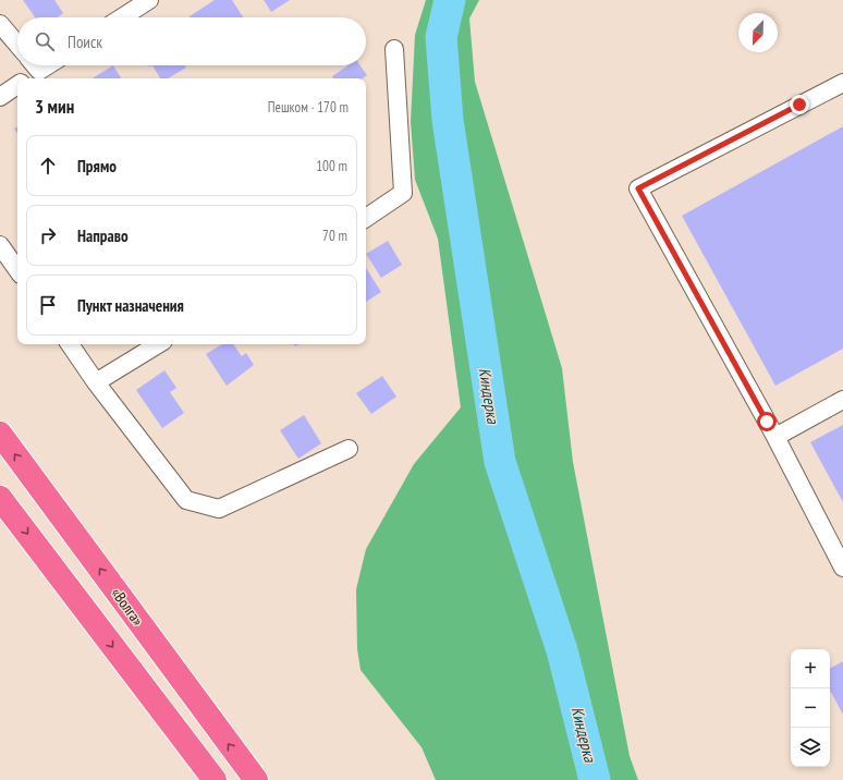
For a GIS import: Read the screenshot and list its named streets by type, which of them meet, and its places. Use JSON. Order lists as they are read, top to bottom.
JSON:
{
  "streets": {
    "highway": ["«Волга»"]
  },
  "water": ["Киндерка"],
  "north": "bottom left",
  "page": {
    "search": "Поиск",
    "heading": ["3 мин", "Пешком · 170 m"],
    "list": [
      ["Прямо", "100 m"],
      ["Направо", "70 m"],
      "Пункт назначения"
    ],
    "map_buttons": ["+", "−"]
  }
}
